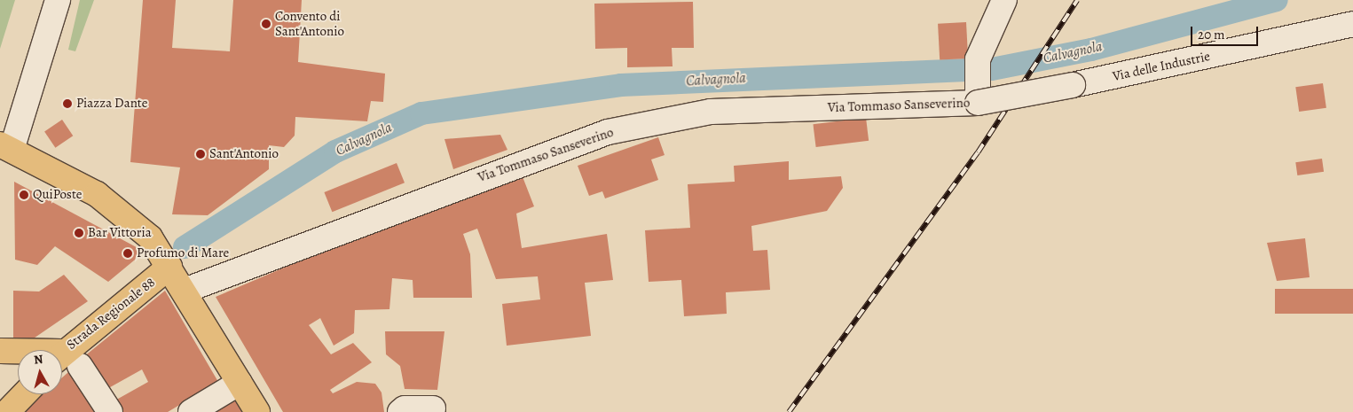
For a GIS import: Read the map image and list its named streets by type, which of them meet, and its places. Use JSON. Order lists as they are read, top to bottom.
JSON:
{
  "streets": {
    "main road": ["Strada Regionale 88"],
    "street": ["Via delle Industrie", "Via Tommaso Sanseverino"]
  },
  "crossings": [
    ["Via delle Industrie", "Via Tommaso Sanseverino"]
  ],
  "water": ["Calvagnola"],
  "places": [
    "Convento di Sant'Antonio",
    "Piazza Dante",
    "Sant'Antonio",
    "QuiPoste",
    "Bar Vittoria",
    "Profumo di Mare"
  ],
  "scale_bar": "20 m",
  "north": "top"
}
